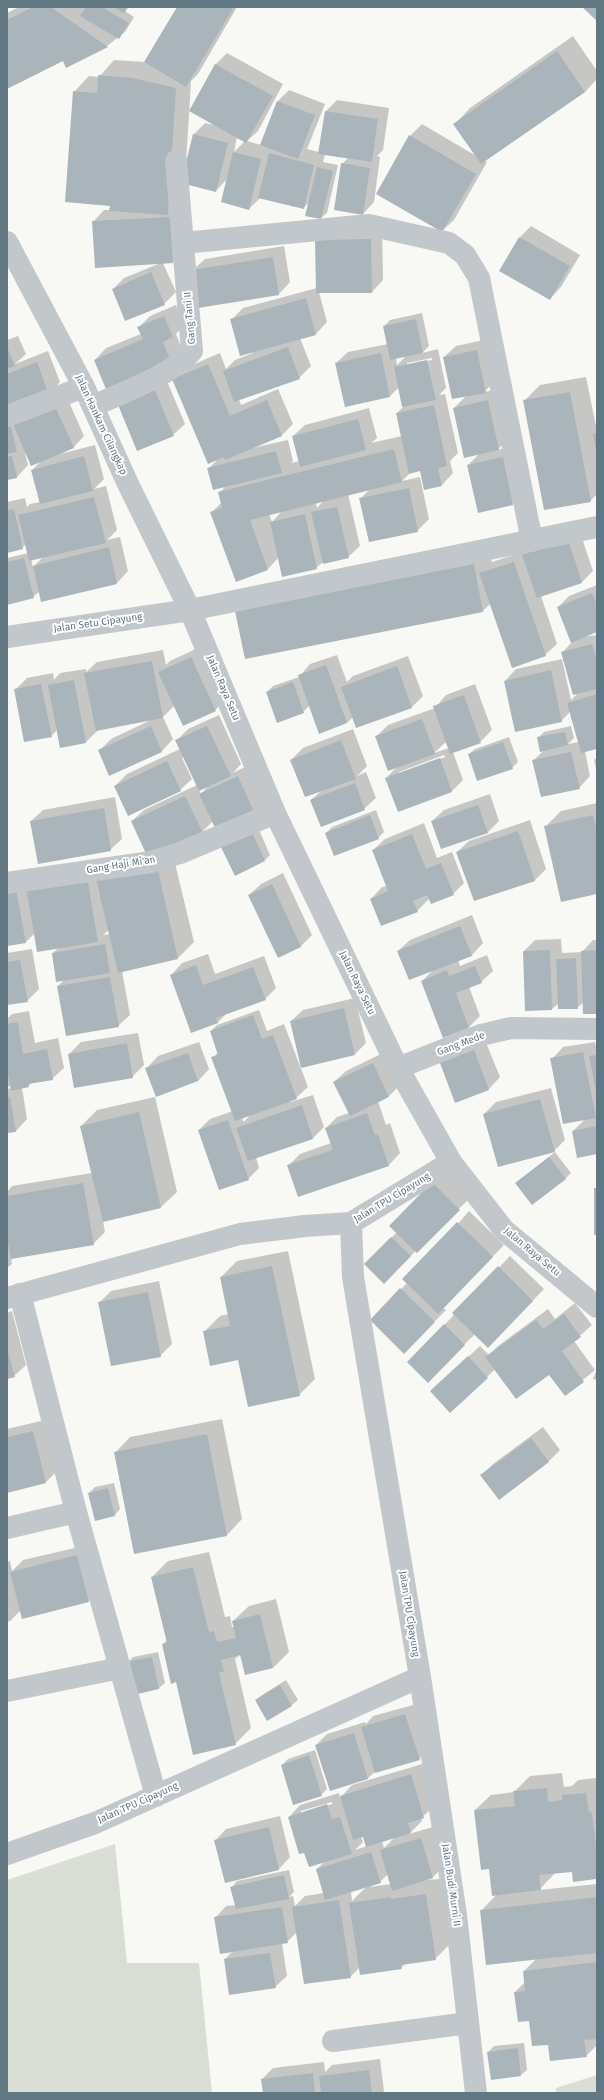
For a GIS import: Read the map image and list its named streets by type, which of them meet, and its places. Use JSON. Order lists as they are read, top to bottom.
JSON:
{
  "streets": {
    "street": [
      "Gang Tani II",
      "Jalan Hankam Cilangkap",
      "Jalan Setu Cipayung",
      "Jalan Raya Setu",
      "Gang Haji Mi'an",
      "Gang Mede",
      "Jalan TPU Cipayung",
      "Jalan Budi Murni II"
    ]
  },
  "crossings": [
    ["Gang Tani II", "Jalan Hankam Cilangkap"],
    ["Jalan Hankam Cilangkap", "Jalan Setu Cipayung"],
    ["Jalan Hankam Cilangkap", "Jalan Raya Setu"],
    ["Jalan Setu Cipayung", "Jalan Raya Setu"],
    ["Jalan Raya Setu", "Gang Haji Mi'an"],
    ["Jalan Raya Setu", "Gang Mede"],
    ["Jalan Raya Setu", "Jalan TPU Cipayung"],
    ["Jalan TPU Cipayung", "Jalan Budi Murni II"]
  ]
}
